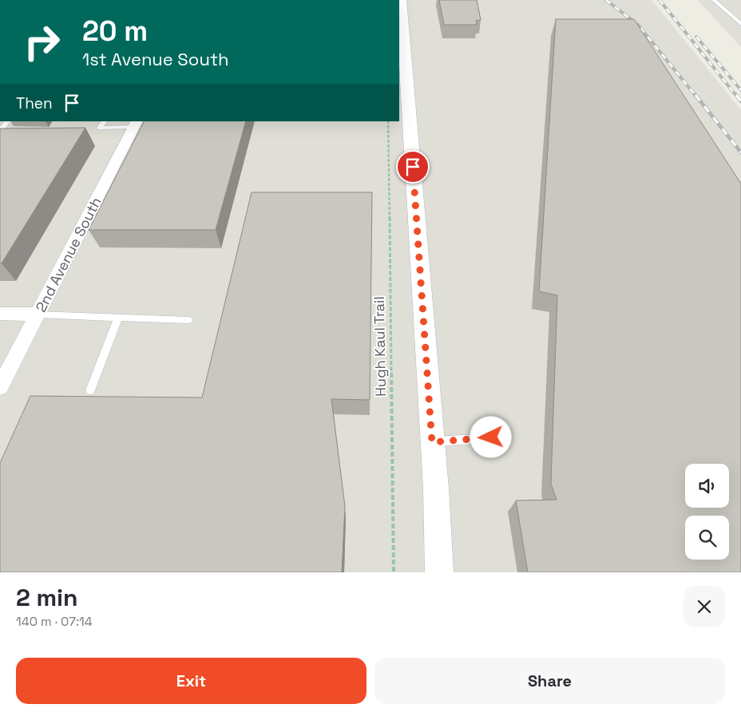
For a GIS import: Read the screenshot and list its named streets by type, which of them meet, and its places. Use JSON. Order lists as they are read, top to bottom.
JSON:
{
  "streets": {
    "street": ["2nd Avenue South"],
    "path": ["Hugh Kaul Trail"]
  },
  "page": {
    "turn": ["20 m", "1st Avenue South"],
    "then": "Then",
    "heading": ["2 min", "140 m · 07:14"],
    "buttons": ["Exit", "Share"]
  }
}
